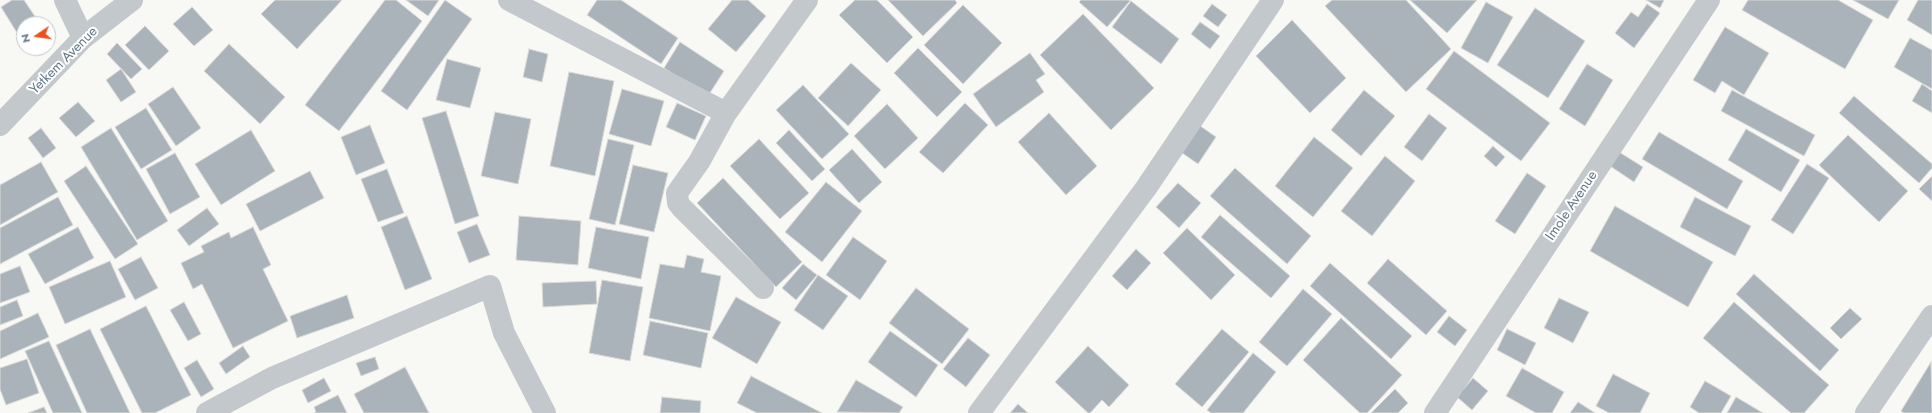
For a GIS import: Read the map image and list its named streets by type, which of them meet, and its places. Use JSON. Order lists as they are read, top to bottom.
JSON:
{
  "streets": {
    "street": ["Yetkem Avenue", "Imole Avenue"]
  },
  "north": "left"
}
